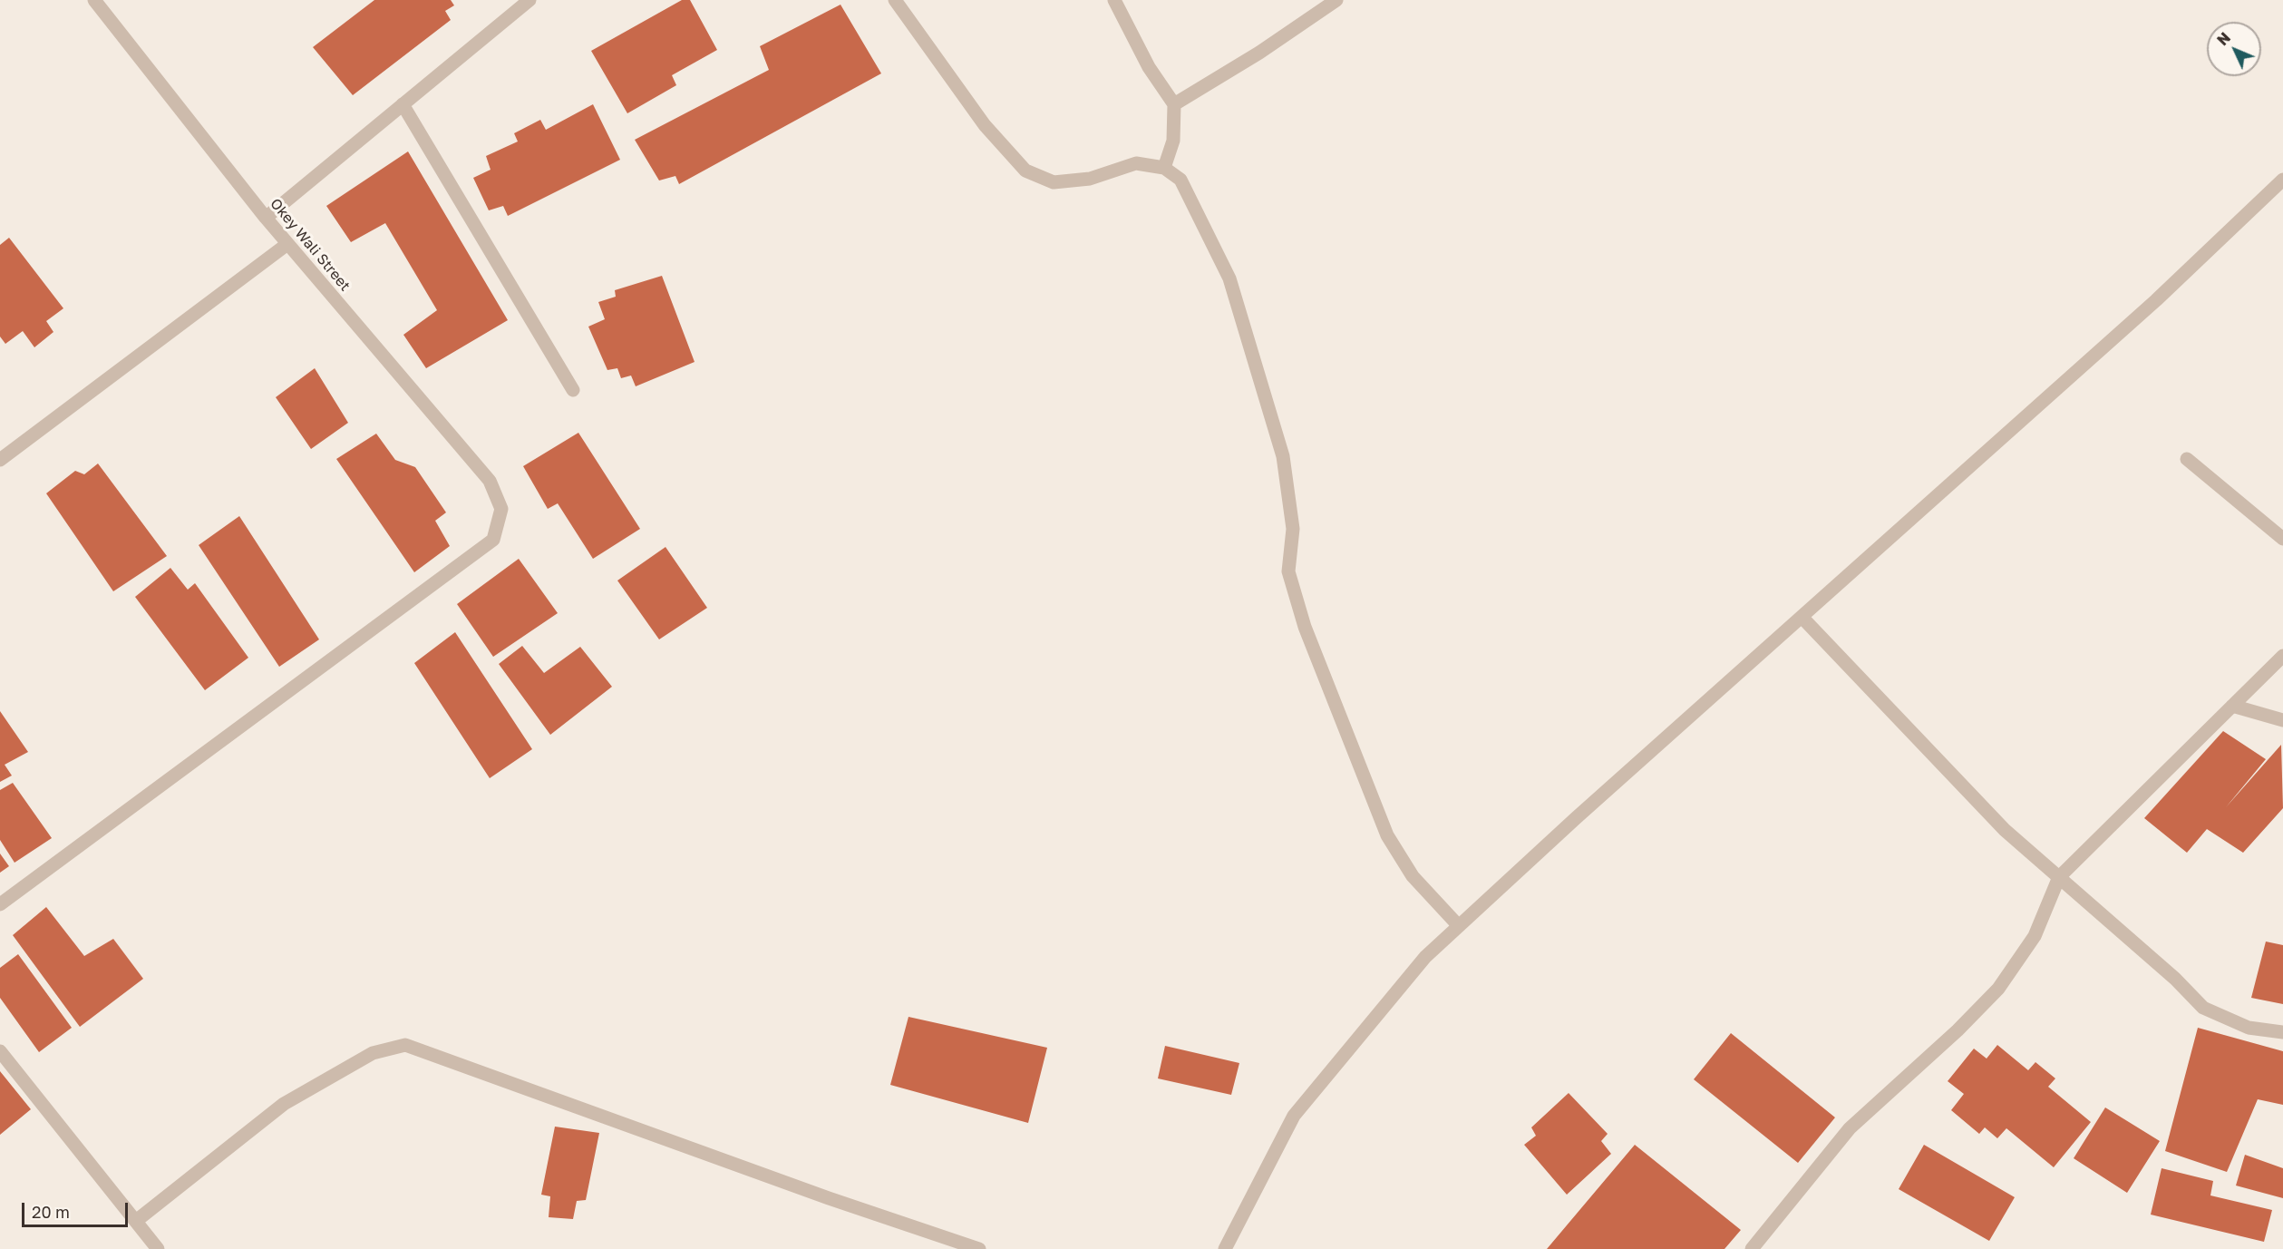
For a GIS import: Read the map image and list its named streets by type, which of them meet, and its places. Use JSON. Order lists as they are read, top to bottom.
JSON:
{
  "streets": {
    "street": ["Okey Wali Street"]
  },
  "scale_bar": "20 m",
  "north": "top left"
}
